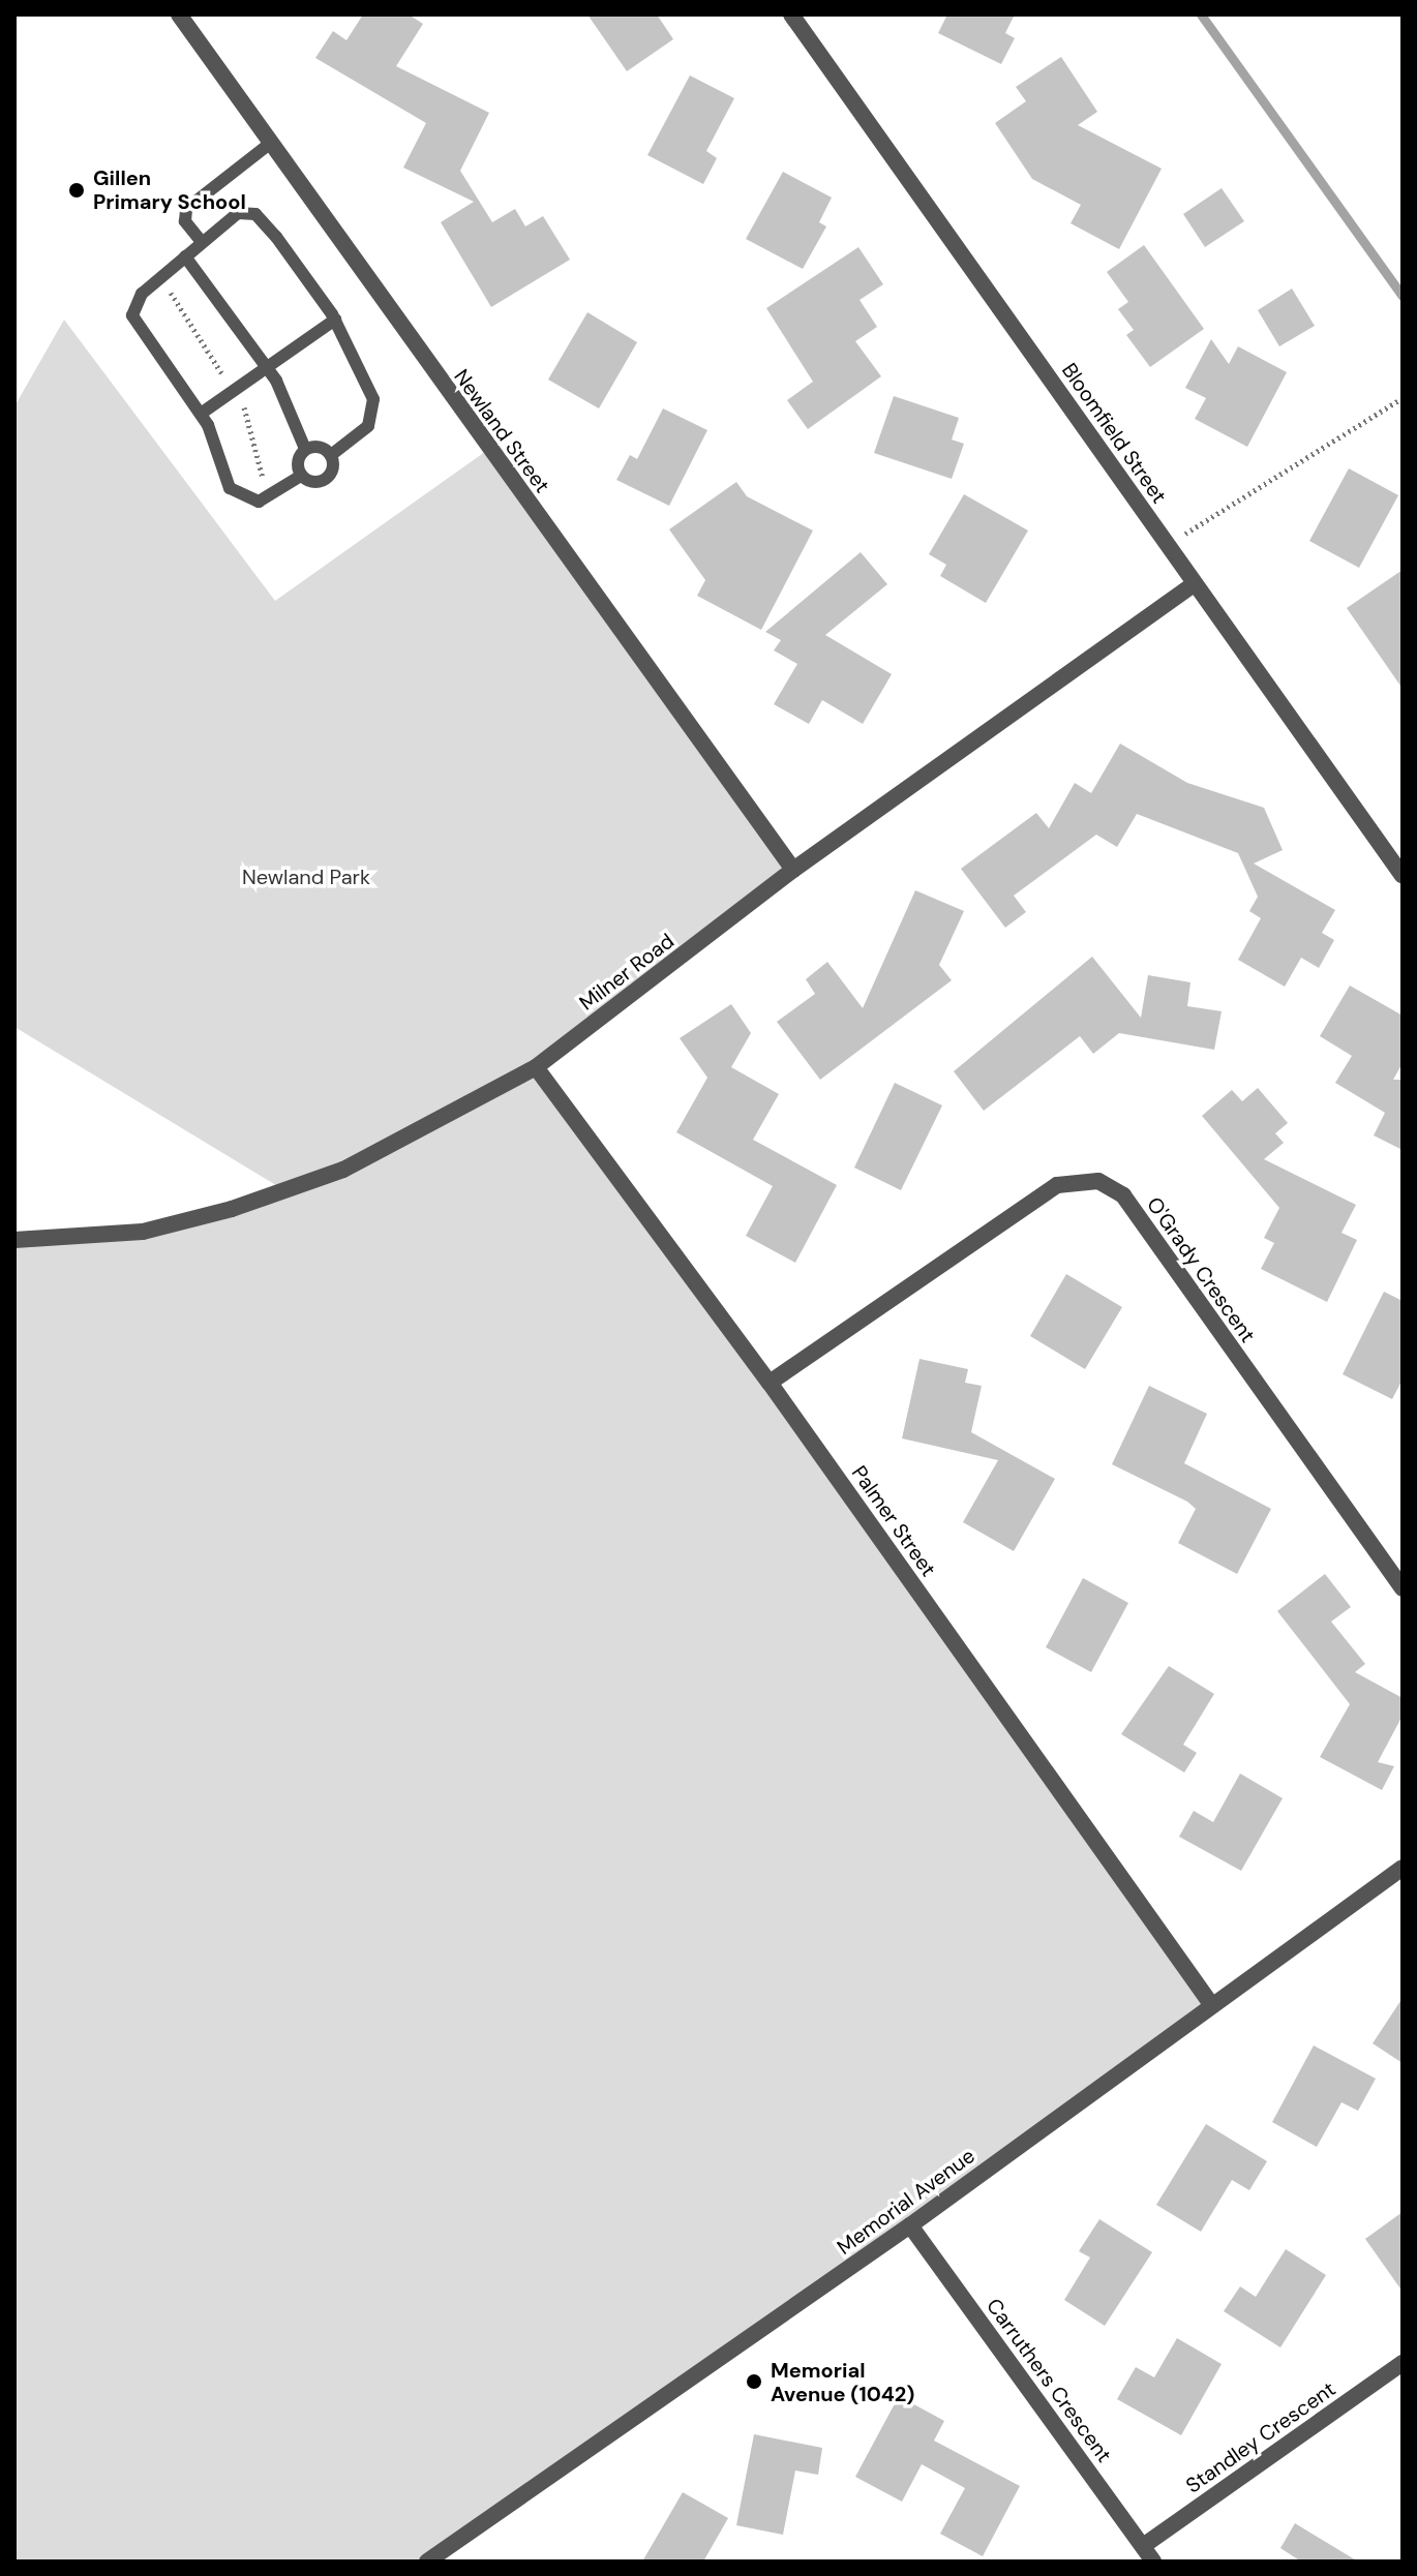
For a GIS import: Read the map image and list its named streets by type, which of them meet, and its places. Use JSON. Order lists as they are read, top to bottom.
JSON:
{
  "streets": {
    "street": [
      "Newland Street",
      "Bloomfield Street",
      "Milner Road",
      "O'Grady Crescent",
      "Palmer Street",
      "Memorial Avenue",
      "Carruthers Crescent",
      "Standley Crescent"
    ]
  },
  "crossings": [
    ["Newland Street", "Milner Road"],
    ["Bloomfield Street", "Milner Road"],
    ["Milner Road", "Palmer Street"],
    ["O'Grady Crescent", "Palmer Street"],
    ["Palmer Street", "Memorial Avenue"],
    ["Memorial Avenue", "Carruthers Crescent"],
    ["Carruthers Crescent", "Standley Crescent"]
  ],
  "parks": ["Newland Park"],
  "places": ["Gillen Primary School", "Memorial Avenue (1042)"]
}
